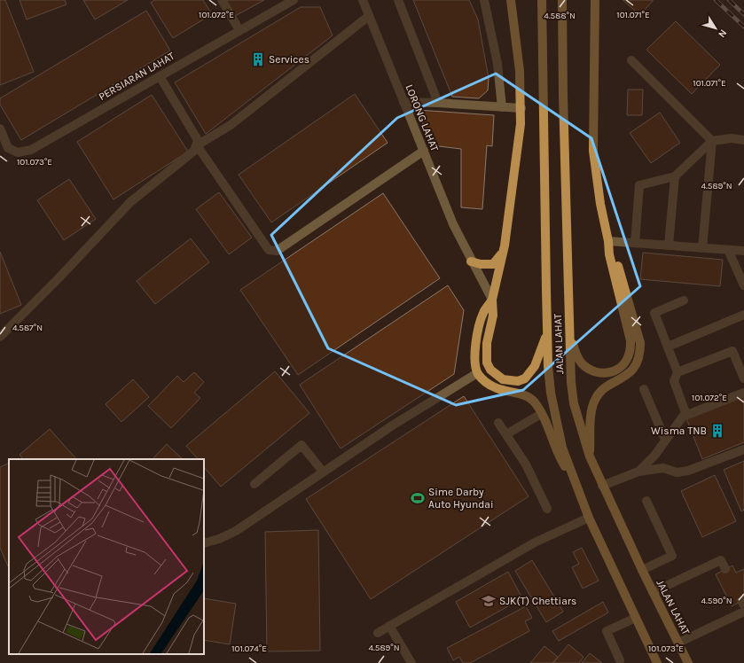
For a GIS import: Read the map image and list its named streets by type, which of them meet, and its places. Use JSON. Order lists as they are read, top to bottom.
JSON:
{
  "streets": {
    "main road": ["JALAN LAHAT"],
    "street": ["PERSIARAN LAHAT", "LORONG LAHAT"]
  },
  "places": {
    "building": ["Services", "Wisma TNB"],
    "sports": ["Sime Darby Auto Hyundai"],
    "school or university": ["SJK(T) Chettiars"]
  },
  "north": "bottom right",
  "coordinates": [
    "101.072°E",
    "101.071°E",
    "4.588°N",
    "101.073°E",
    "4.589°N",
    "4.587°N",
    "4.590°N",
    "101.074°E"
  ]
}
